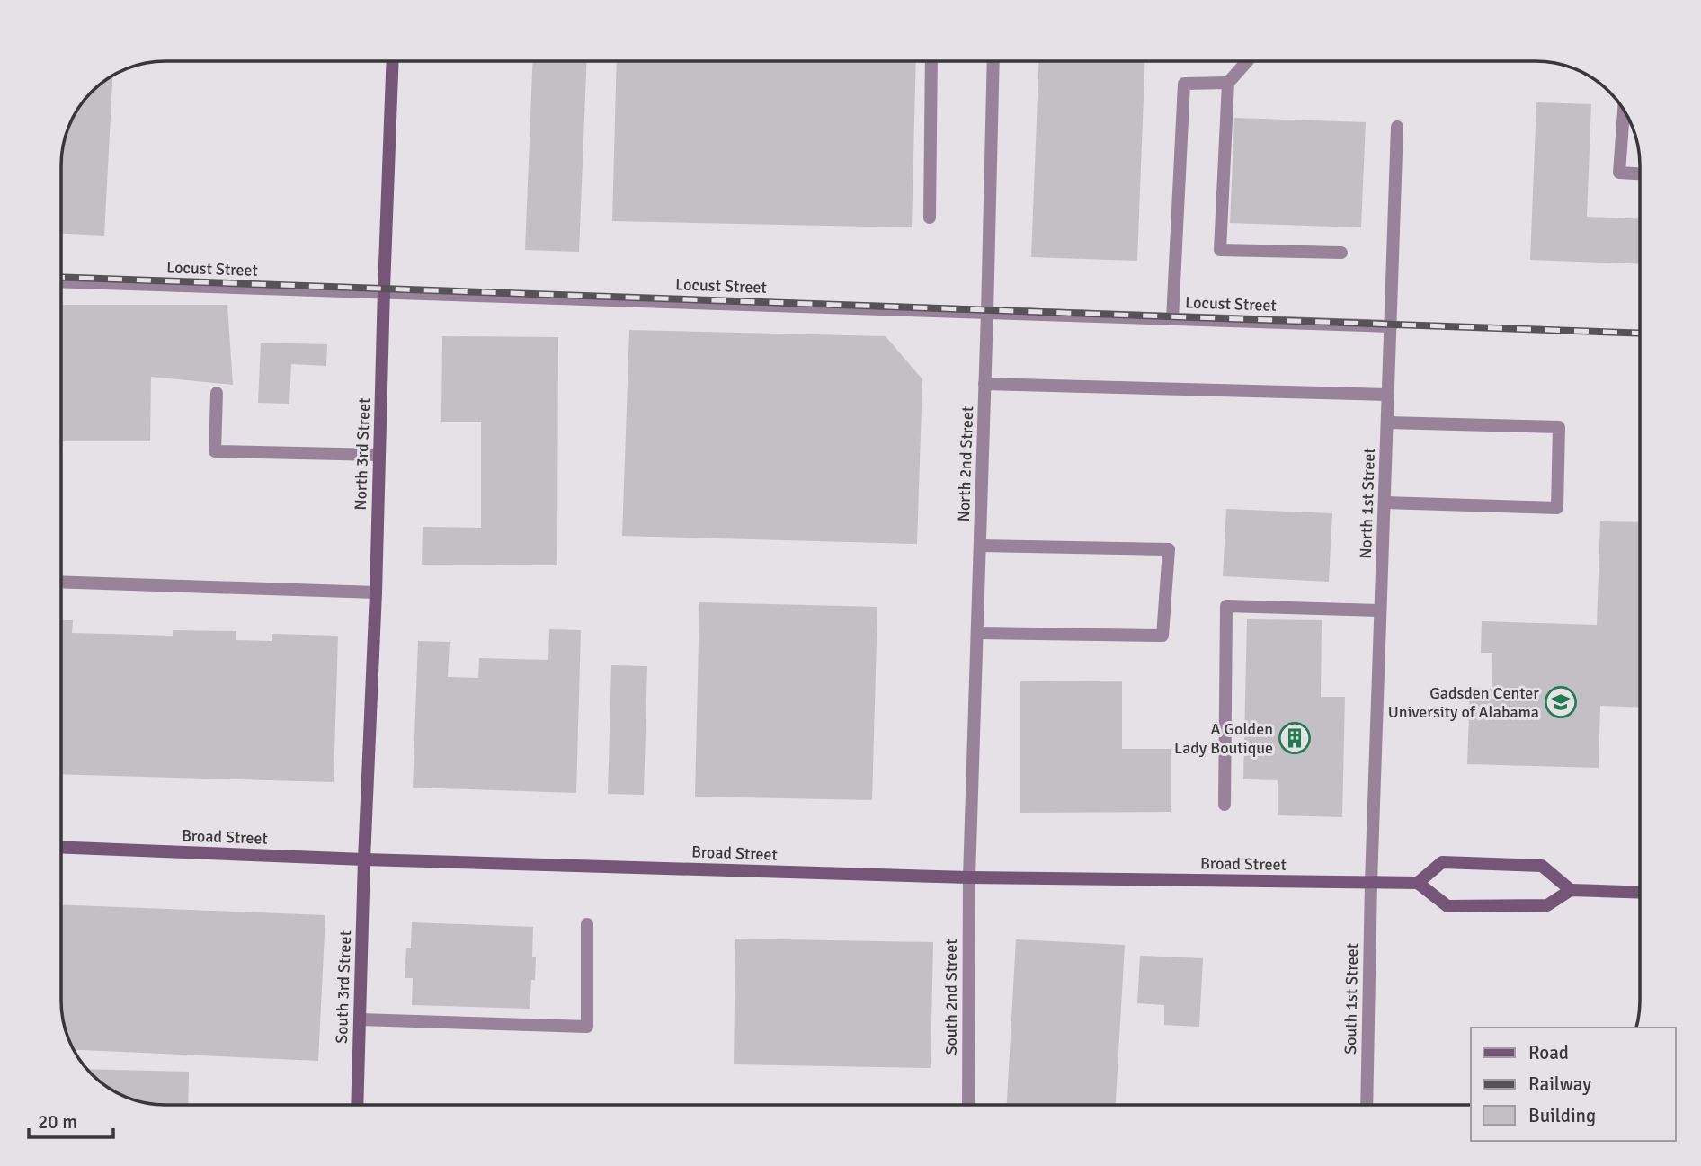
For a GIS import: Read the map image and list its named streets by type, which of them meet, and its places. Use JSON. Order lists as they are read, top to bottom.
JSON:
{
  "streets": {
    "main road": ["North 3rd Street", "Broad Street", "South 3rd Street"],
    "street": [
      "Locust Street",
      "North 2nd Street",
      "North 1st Street",
      "South 2nd Street",
      "South 1st Street"
    ]
  },
  "crossings": [
    ["Locust Street", "North 3rd Street"],
    ["Locust Street", "North 2nd Street"],
    ["Locust Street", "North 1st Street"],
    ["North 3rd Street", "Broad Street"],
    ["North 3rd Street", "South 3rd Street"],
    ["North 2nd Street", "Broad Street"],
    ["North 2nd Street", "South 2nd Street"],
    ["North 1st Street", "Broad Street"],
    ["North 1st Street", "South 1st Street"],
    ["Broad Street", "South 3rd Street"],
    ["Broad Street", "South 2nd Street"],
    ["Broad Street", "South 1st Street"]
  ],
  "places": {
    "school or university": ["Gadsden Center University of Alabama"],
    "building": ["A Golden Lady Boutique"]
  },
  "legend": ["Road", "Railway", "Building"],
  "scale_bar": "20 m"
}
